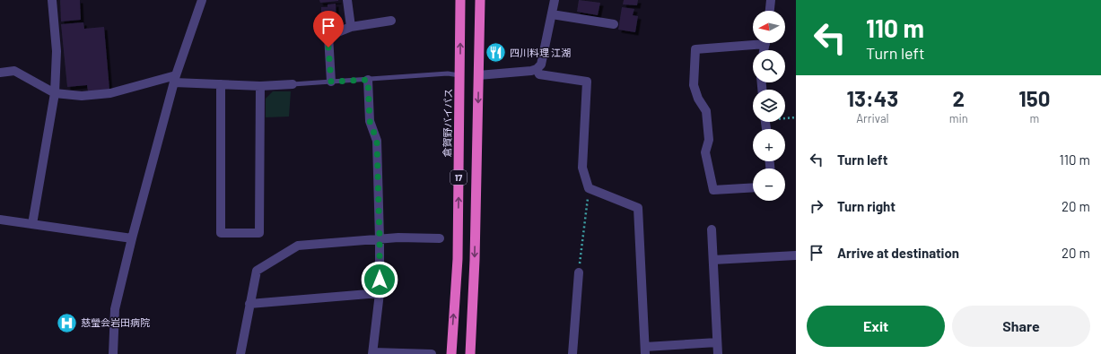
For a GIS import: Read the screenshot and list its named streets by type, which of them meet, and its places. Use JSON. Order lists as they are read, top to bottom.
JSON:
{
  "streets": {
    "highway": ["倉賀野バイパス", "17"]
  },
  "places": {
    "restaurant": ["四川料理 江湖"],
    "hospital": ["慈瑩会岩田病院"]
  },
  "north": "left",
  "page": {
    "turn": ["110 m", "Turn left"],
    "map_buttons": ["+", "−"],
    "eta": [
      "13:43",
      "Arrival",
      "2",
      "min",
      "150",
      "m"
    ],
    "list": [
      {
        "name": "Turn left",
        "value": "110 m"
      },
      {
        "name": "Turn right",
        "value": "20 m"
      },
      {
        "name": "Arrive at destination",
        "value": "20 m"
      }
    ],
    "buttons": ["Exit", "Share"]
  }
}
